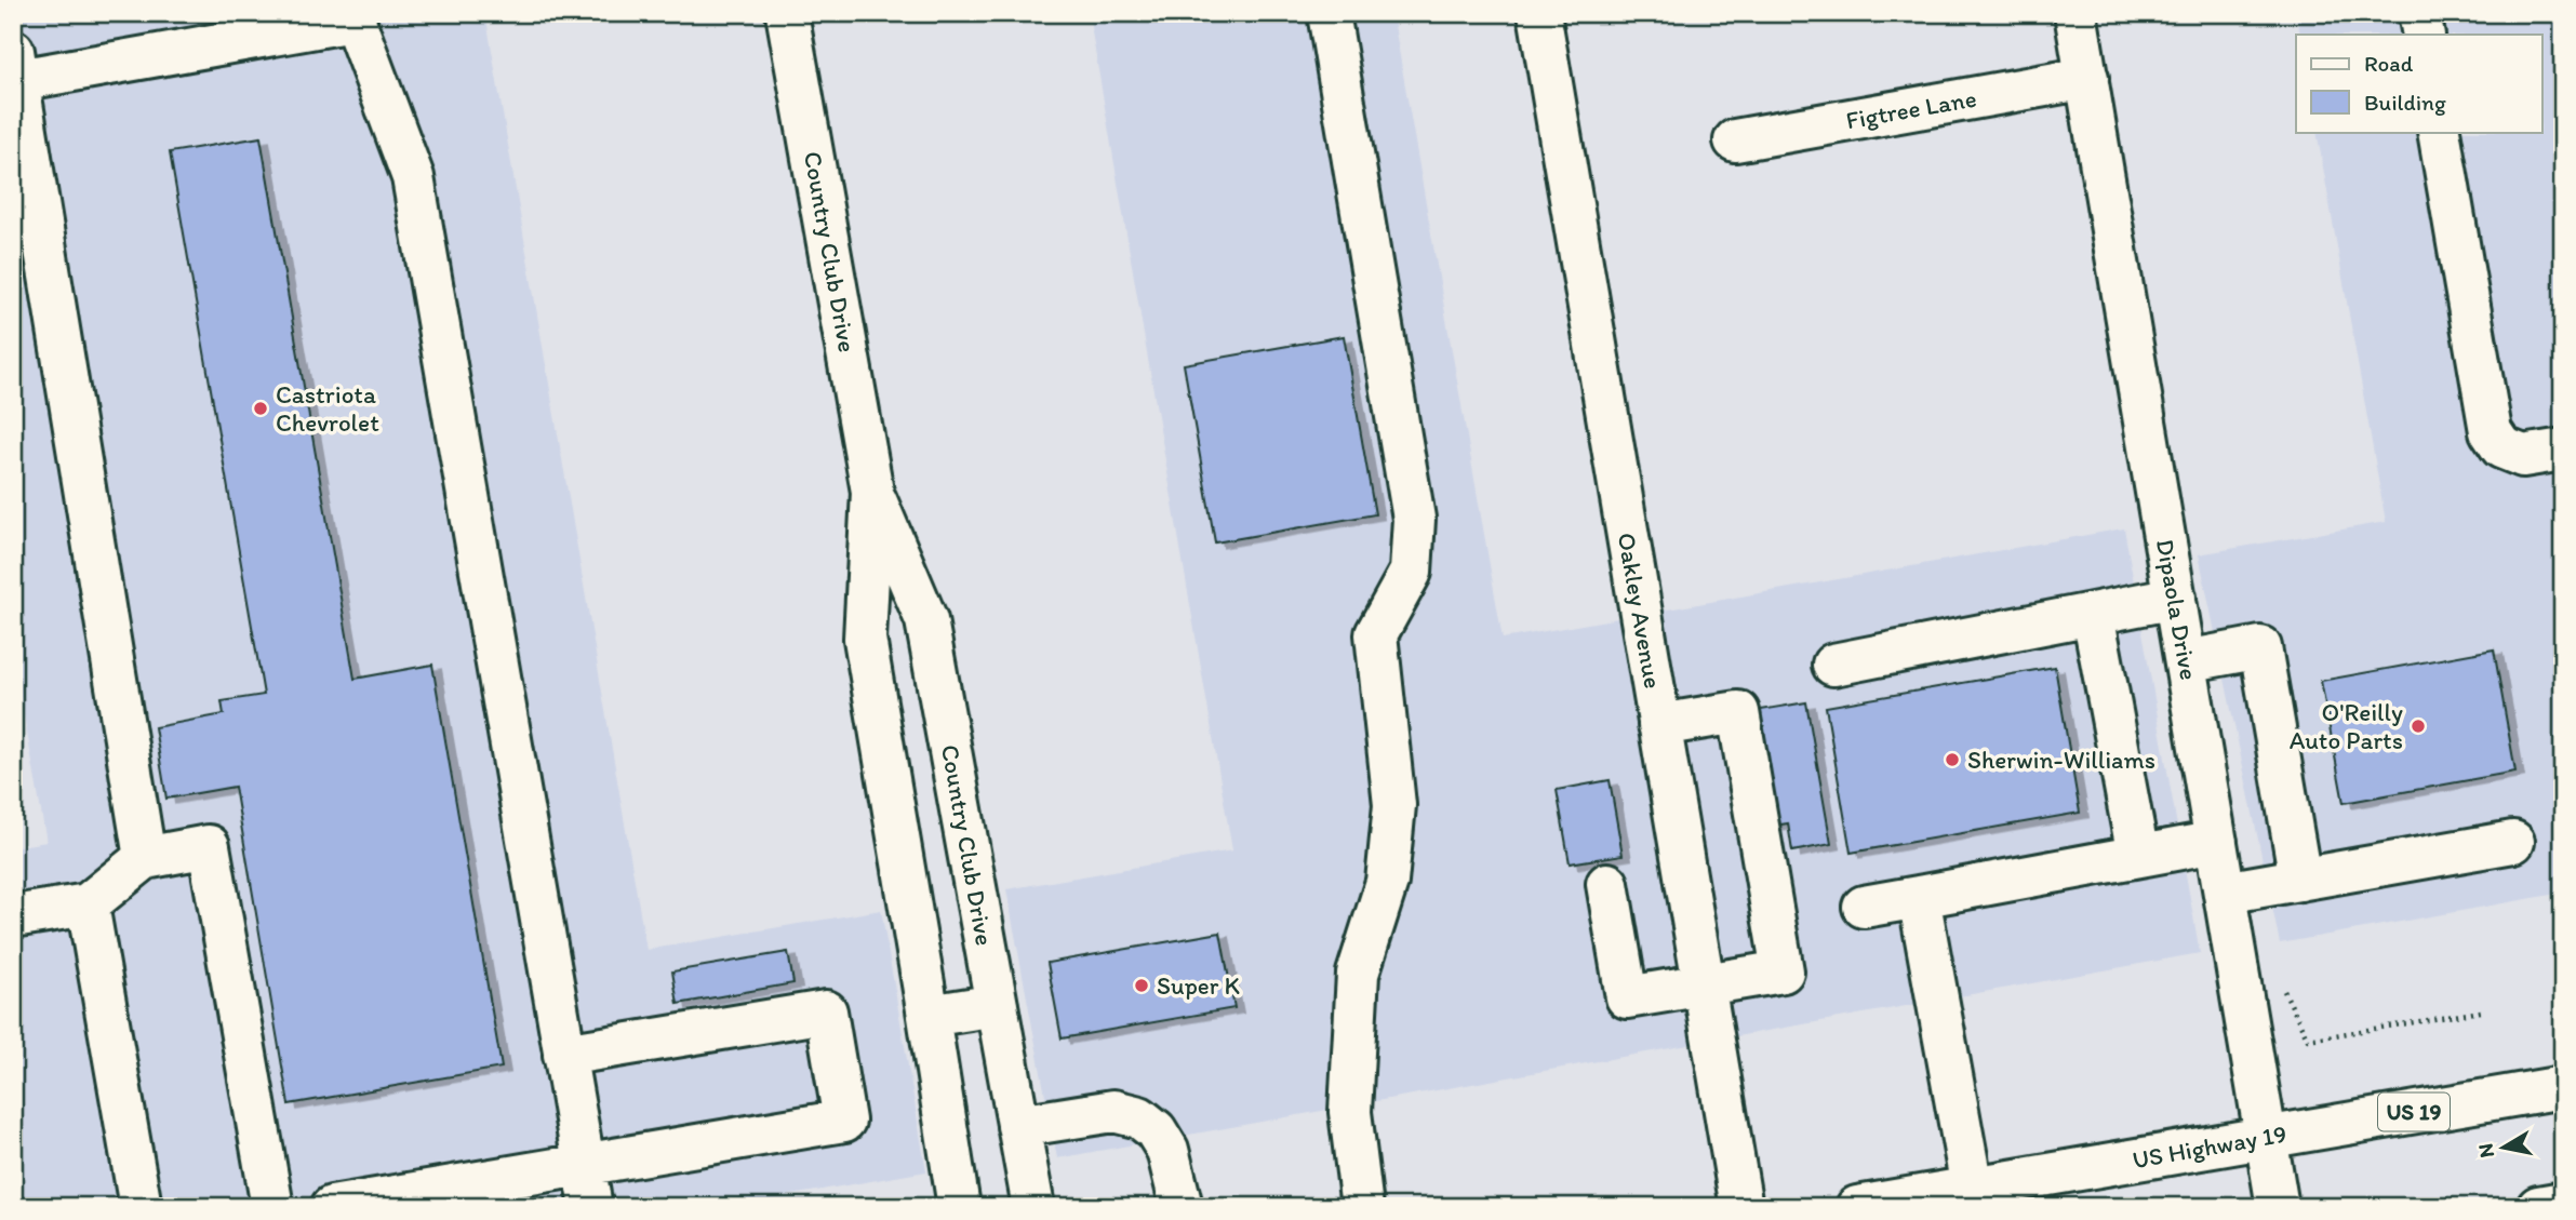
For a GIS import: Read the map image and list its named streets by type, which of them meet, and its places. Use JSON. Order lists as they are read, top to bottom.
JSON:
{
  "streets": {
    "main road": [
      "Figtree Lane",
      "Country Club Drive",
      "Dipaola Drive",
      "Oakley Avenue",
      "US 19",
      "US Highway 19"
    ]
  },
  "crossings": [
    ["Figtree Lane", "Dipaola Drive"],
    ["Dipaola Drive", "US Highway 19"]
  ],
  "places": [
    "Castriota Chevrolet",
    "O'Reilly Auto Parts",
    "Sherwin-Williams",
    "Super K"
  ],
  "legend": ["Road", "Building"],
  "north": "left"
}
